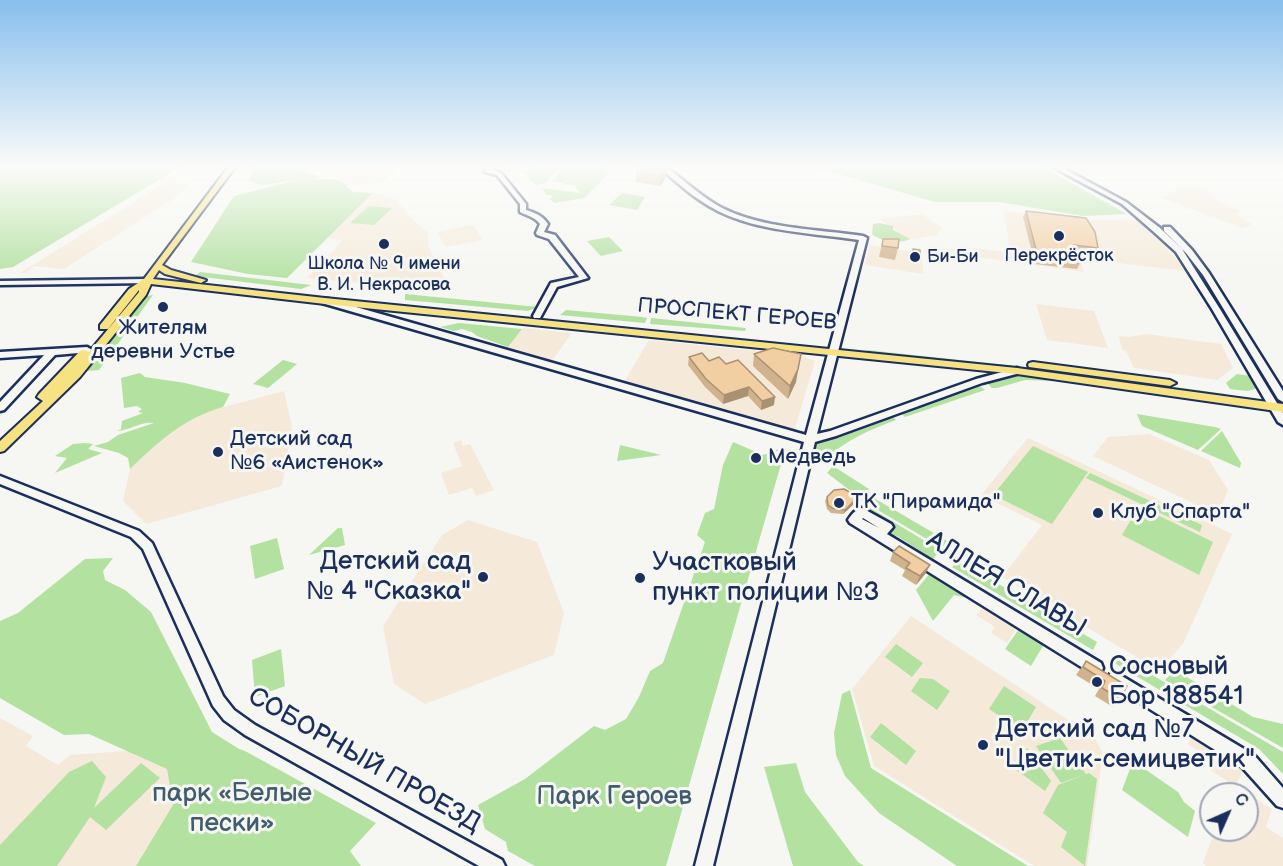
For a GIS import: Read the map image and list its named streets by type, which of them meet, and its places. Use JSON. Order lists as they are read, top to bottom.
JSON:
{
  "streets": {
    "main road": ["ПРОСПЕКТ ГЕРОЕВ"],
    "street": ["АЛЛЕЯ СЛАВЫ", "СОБОРНЫЙ ПРОЕЗД"]
  },
  "parks": ["парк «Белые пески»", "Парк Героев"],
  "places": [
    "Перекрёсток",
    "Школа № 9 имени В. И. Некрасова",
    "Би-Би",
    "Жителям деревни Устье",
    "Детский сад №6 «Аистенок»",
    "Медведь",
    "ТК \"Пирамида\"",
    "Клуб \"Спарта\"",
    "Детский сад № 4 \"Сказка\"",
    "Участковый пункт полиции №3",
    "Сосновый Бор 188541",
    "Детский сад №7 \"Цветик-семицветик\""
  ],
  "north": "top right"
}
